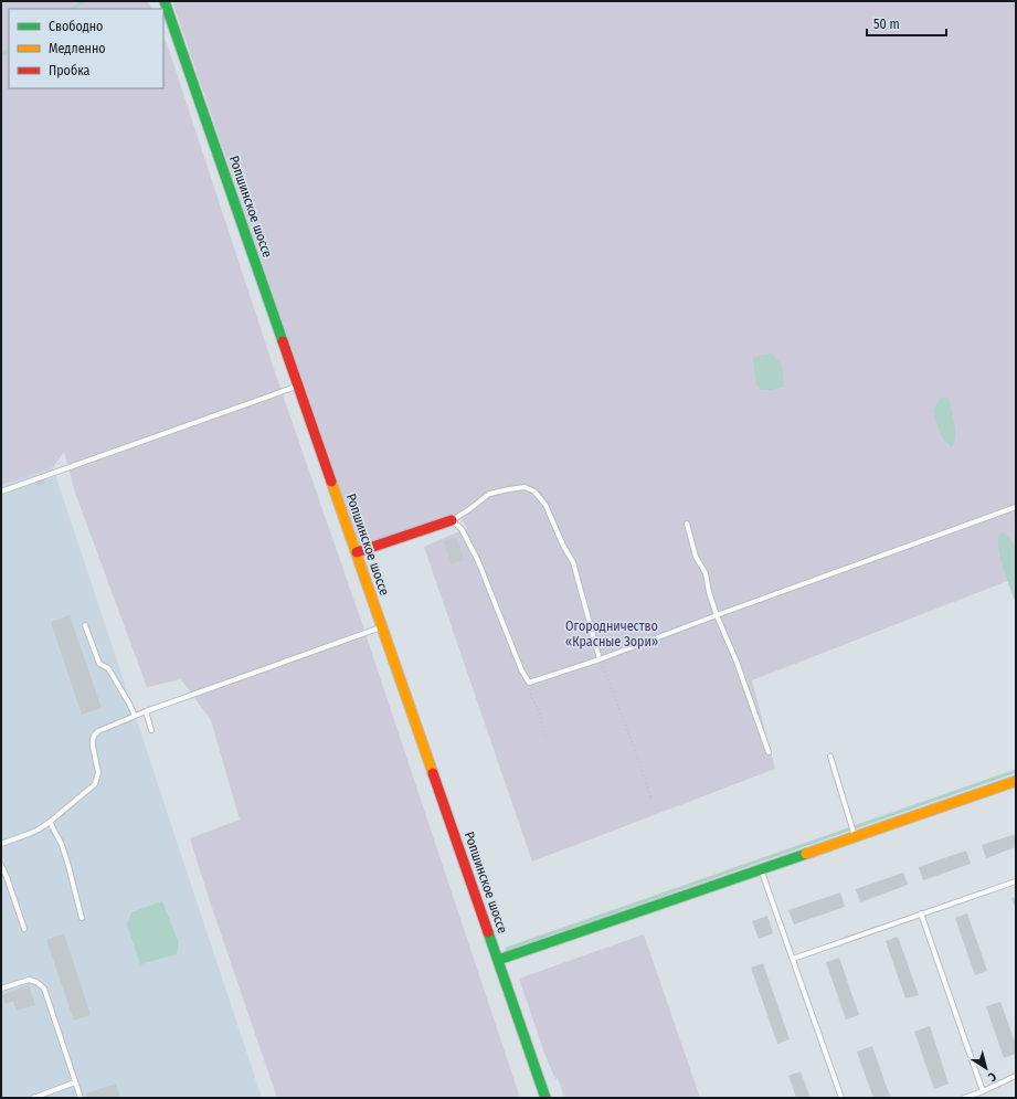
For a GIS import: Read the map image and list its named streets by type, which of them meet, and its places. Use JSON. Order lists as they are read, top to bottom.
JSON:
{
  "streets": {
    "main road": ["Ропшинское шоссе"]
  },
  "parks": ["Огородничество «Красные Зори»"],
  "legend": ["Свободно", "Медленно", "Пробка"],
  "scale_bar": "50 m",
  "north": "bottom right"
}
